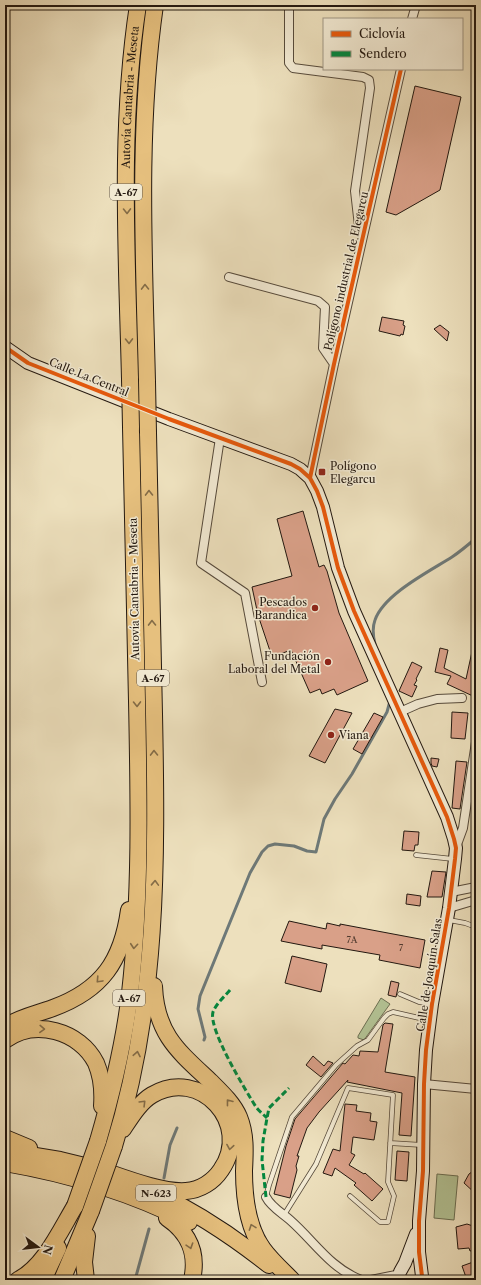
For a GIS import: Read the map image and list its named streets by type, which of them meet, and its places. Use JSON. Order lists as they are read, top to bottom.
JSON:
{
  "streets": {
    "highway": ["Autovía Cantabria - Meseta", "A-67", "N-623"],
    "street": ["Polígono industrial de Elegarcu", "Calle La Central", "Calle de Joaquín Salas"]
  },
  "places": {
    "transit": ["Polígono Elegarcu"],
    "other": ["Pescados Barandica", "Fundación Laboral del Metal", "Viana"]
  },
  "house_numbers": ["7A", "7"],
  "legend": ["Ciclovía", "Sendero"],
  "north": "right"
}
